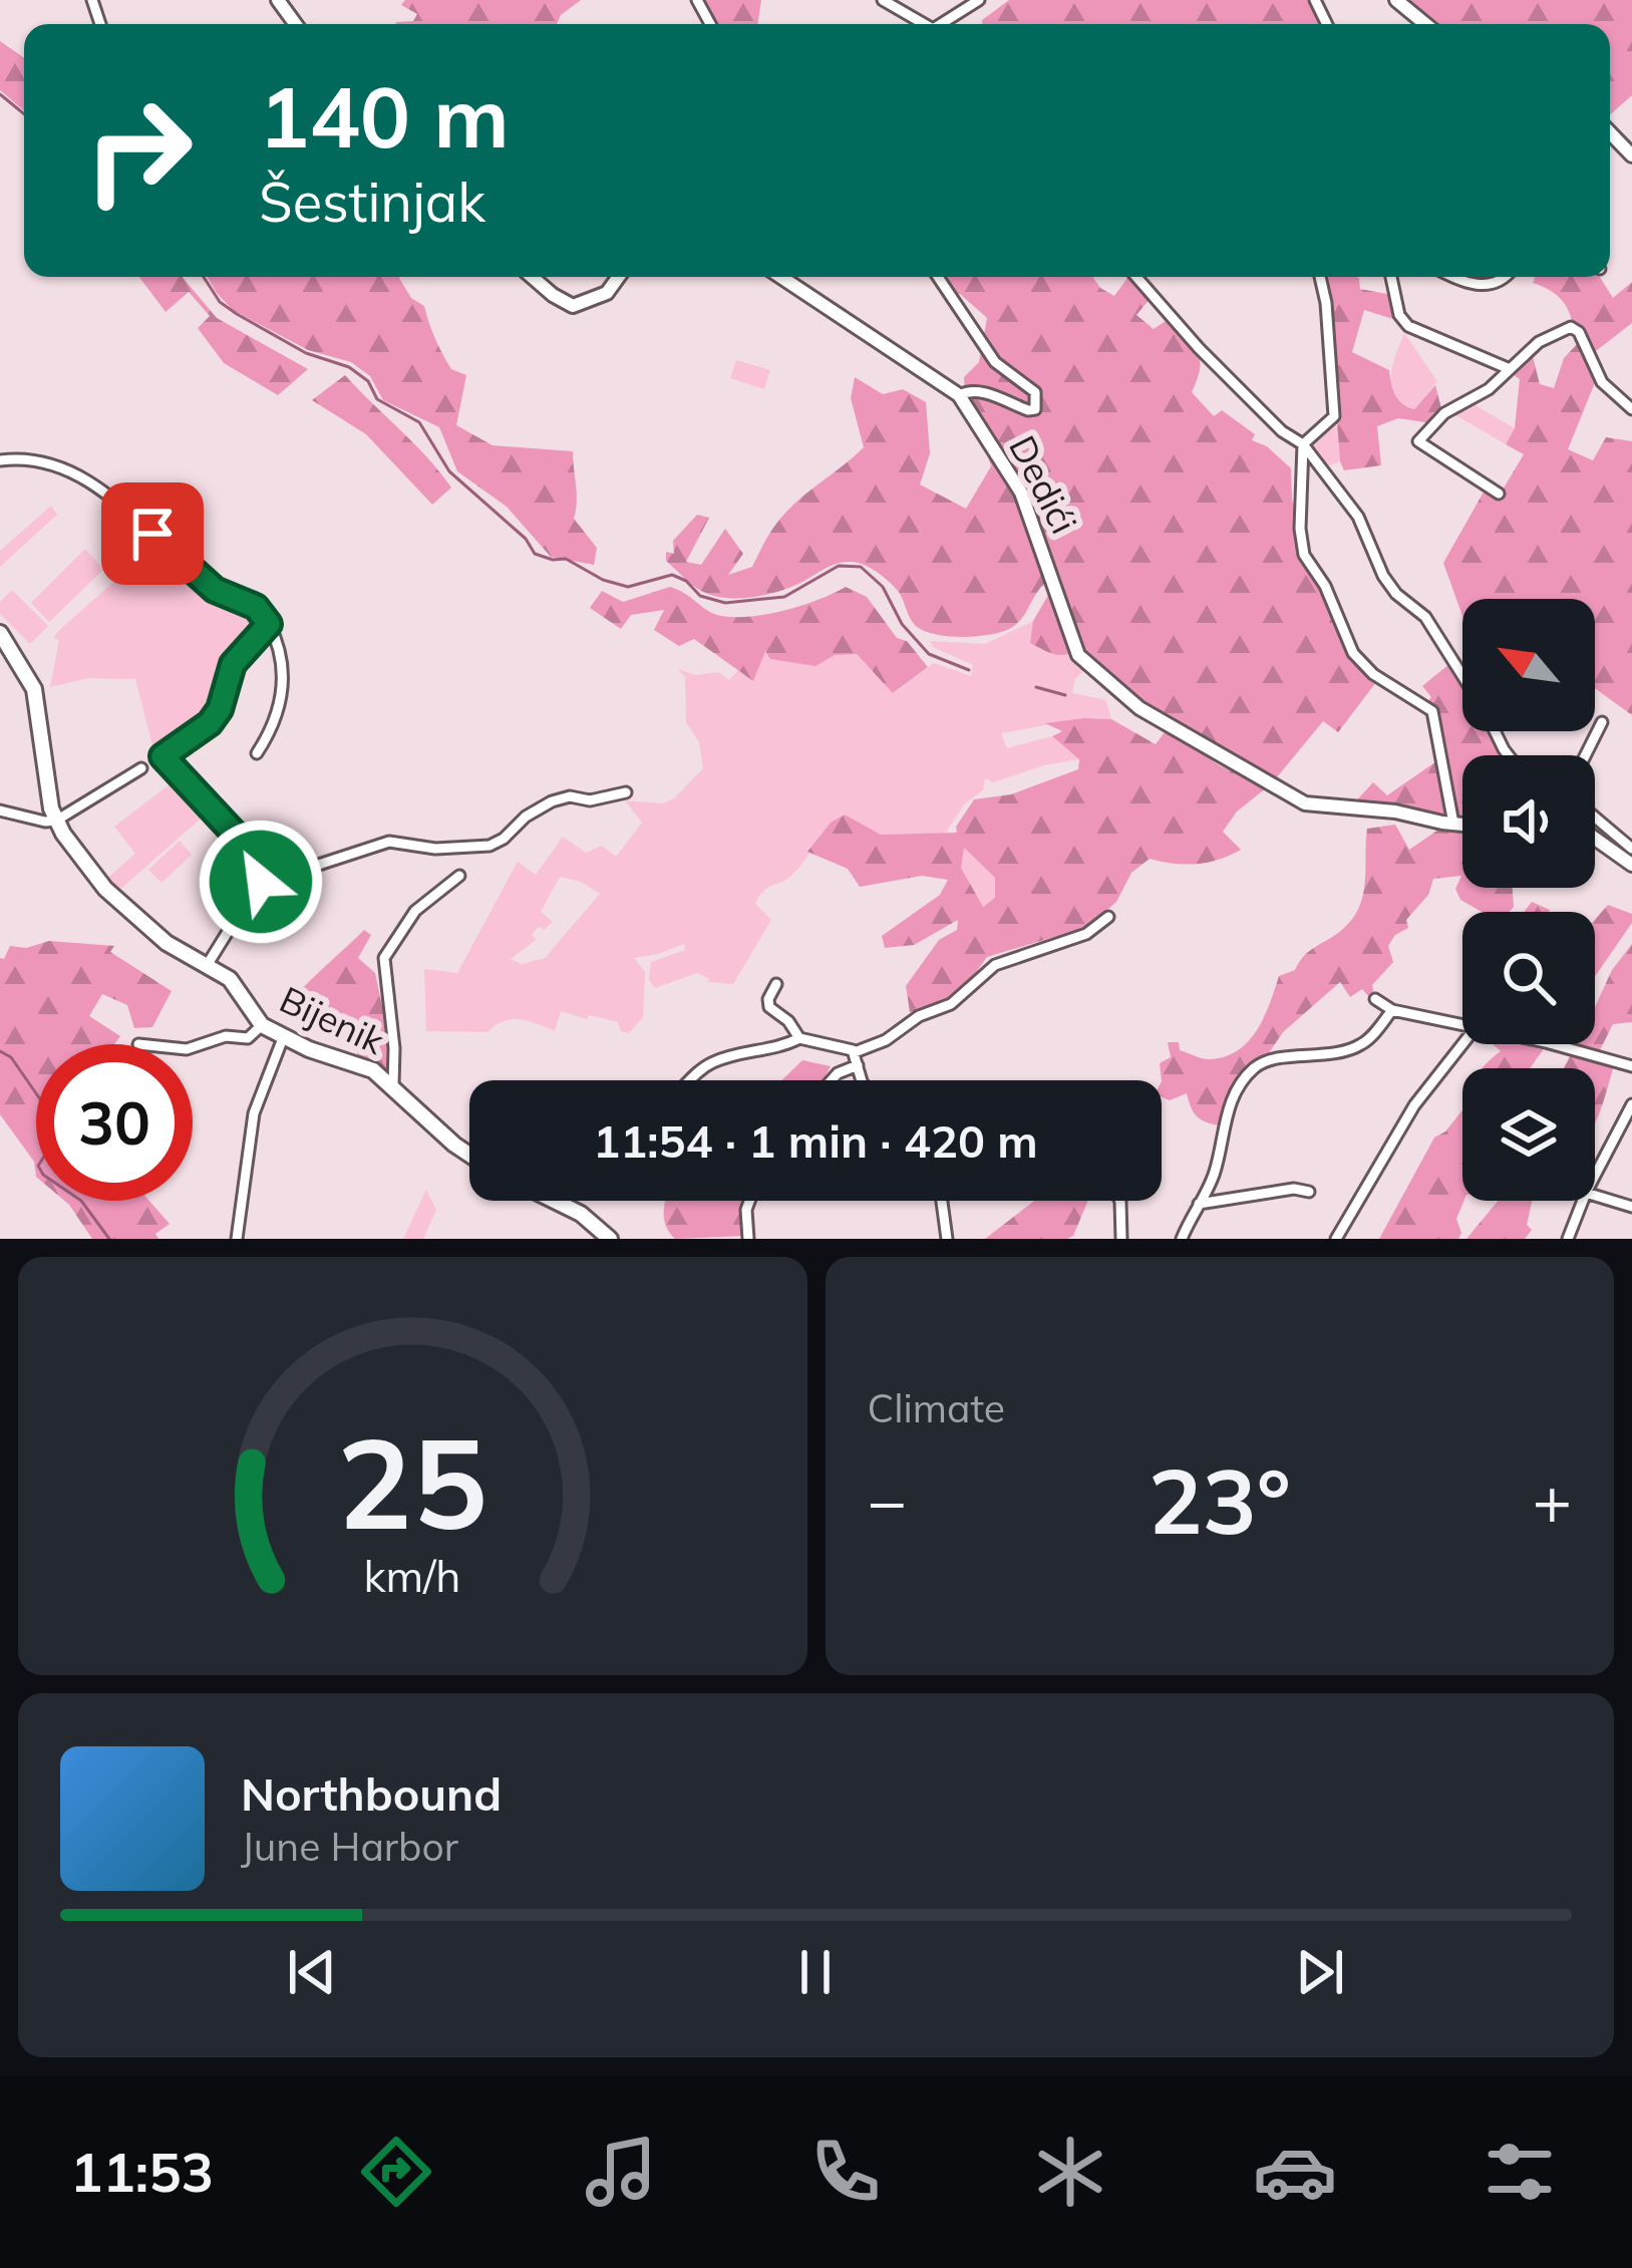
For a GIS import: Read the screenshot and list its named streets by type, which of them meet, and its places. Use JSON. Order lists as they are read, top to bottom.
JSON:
{
  "streets": {
    "main road": ["Bijenik"],
    "street": ["Dedići"]
  },
  "north": "top left",
  "page": {
    "turn": ["140 m", "Šestinjak"],
    "limit": "30",
    "trip": "11:54 · 1 min · 420 m",
    "tile": "Climate",
    "heat": ["−", "23°", "+"],
    "song": ["Northbound", "June Harbor"],
    "tabs": "11:53",
    "gauge": ["25", "km/h"]
  }
}
